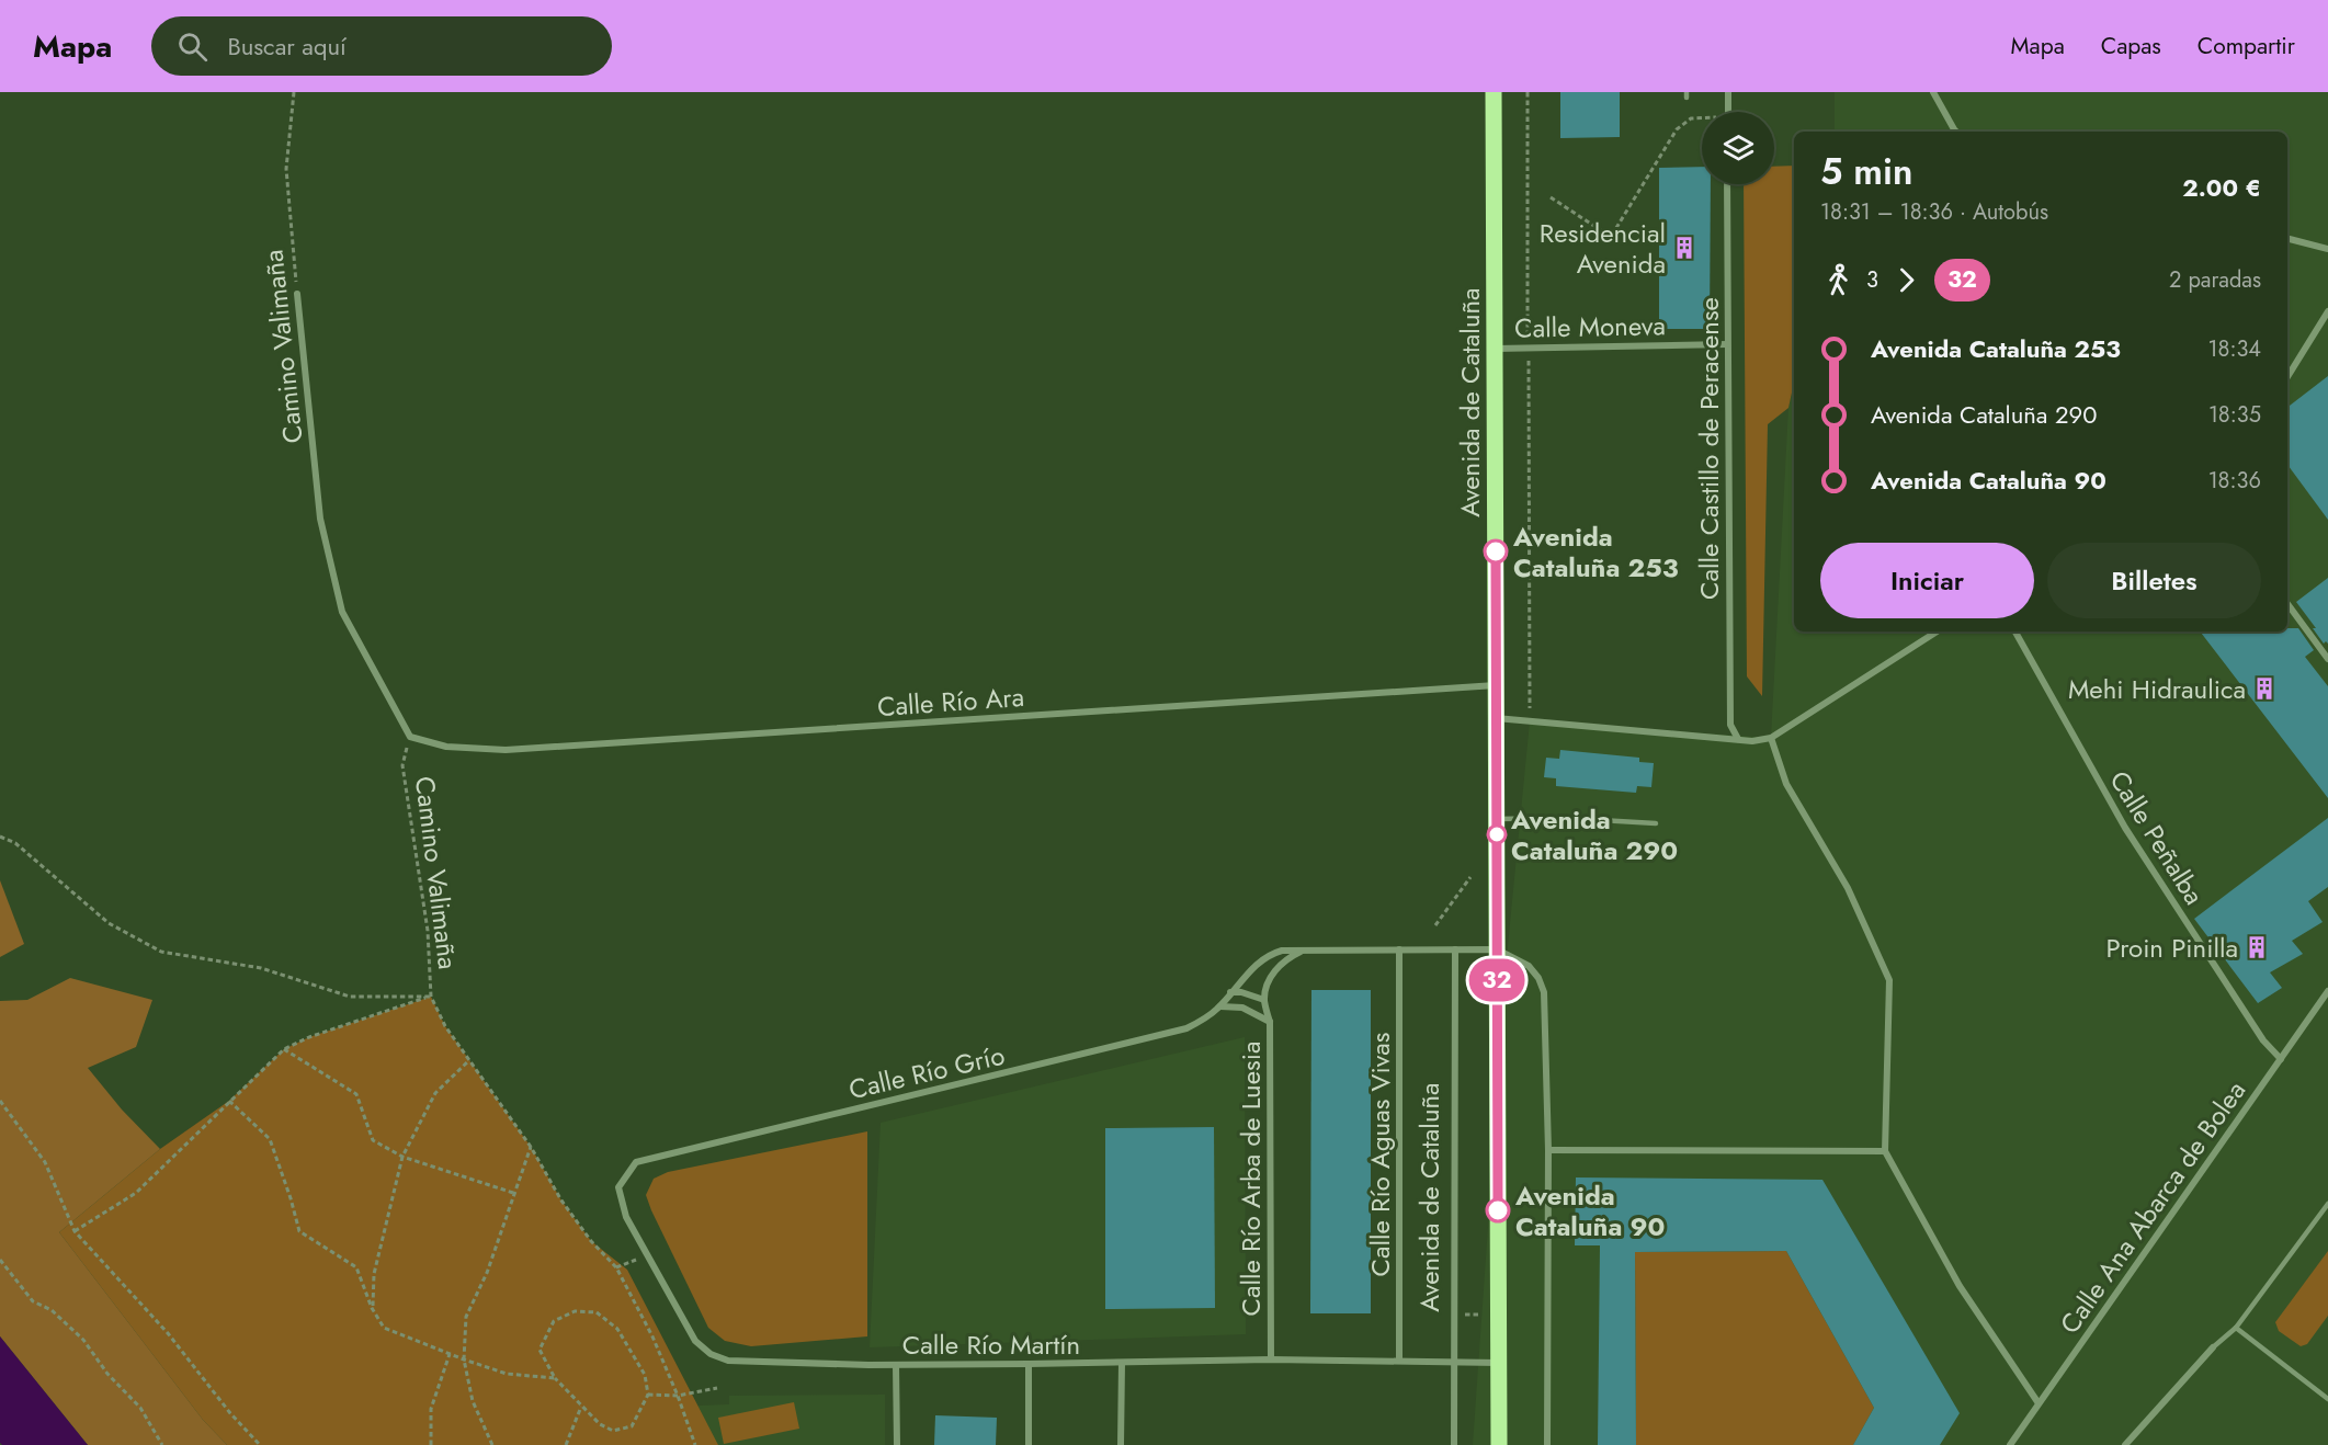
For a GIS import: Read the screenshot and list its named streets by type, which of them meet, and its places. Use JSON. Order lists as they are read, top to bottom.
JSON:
{
  "streets": {
    "main road": ["Avenida de Cataluña"],
    "street": [
      "Calle Moneva",
      "Camino Valimaña",
      "Calle Castillo de Peracense",
      "Calle Río Ara",
      "Calle Peñalba",
      "Calle Río Grío",
      "Calle Río Aguas Vivas",
      "Calle Río Arba de Luesia",
      "Calle Ana Abarca de Bolea",
      "Calle Río Martín"
    ]
  },
  "crossings": [
    ["Calle Moneva", "Avenida de Cataluña"],
    ["Calle Moneva", "Calle Castillo de Peracense"],
    ["Camino Valimaña", "Calle Río Ara"],
    ["Avenida de Cataluña", "Calle Río Ara"],
    ["Avenida de Cataluña", "Calle Río Grío"],
    ["Avenida de Cataluña", "Calle Río Martín"],
    ["Calle Peñalba", "Calle Ana Abarca de Bolea"],
    ["Calle Río Grío", "Calle Río Aguas Vivas"],
    ["Calle Río Grío", "Calle Río Martín"],
    ["Calle Río Aguas Vivas", "Calle Río Martín"],
    ["Calle Río Arba de Luesia", "Calle Río Martín"]
  ],
  "places": {
    "building": ["Residencial Avenida", "Mehi Hidraulica", "Proin Pinilla"],
    "other": ["Avenida Cataluña 253", "Avenida Cataluña 290", "Avenida Cataluña 90"]
  },
  "lines": ["bus line 32"],
  "page": {
    "header": "Mapa",
    "search": "Buscar aquí",
    "nav": ["Mapa", "Capas", "Compartir"],
    "on_map": "32",
    "heading": ["5 min", "18:31 – 18:36 · Autobús", "2.00 €"],
    "legs": ["3", "32", "2 paradas"],
    "list": [
      {
        "name": "Avenida Cataluña 253",
        "value": "18:34"
      },
      {
        "name": "Avenida Cataluña 290",
        "value": "18:35"
      },
      {
        "name": "Avenida Cataluña 90",
        "value": "18:36"
      }
    ],
    "buttons": ["Iniciar", "Billetes"]
  }
}
